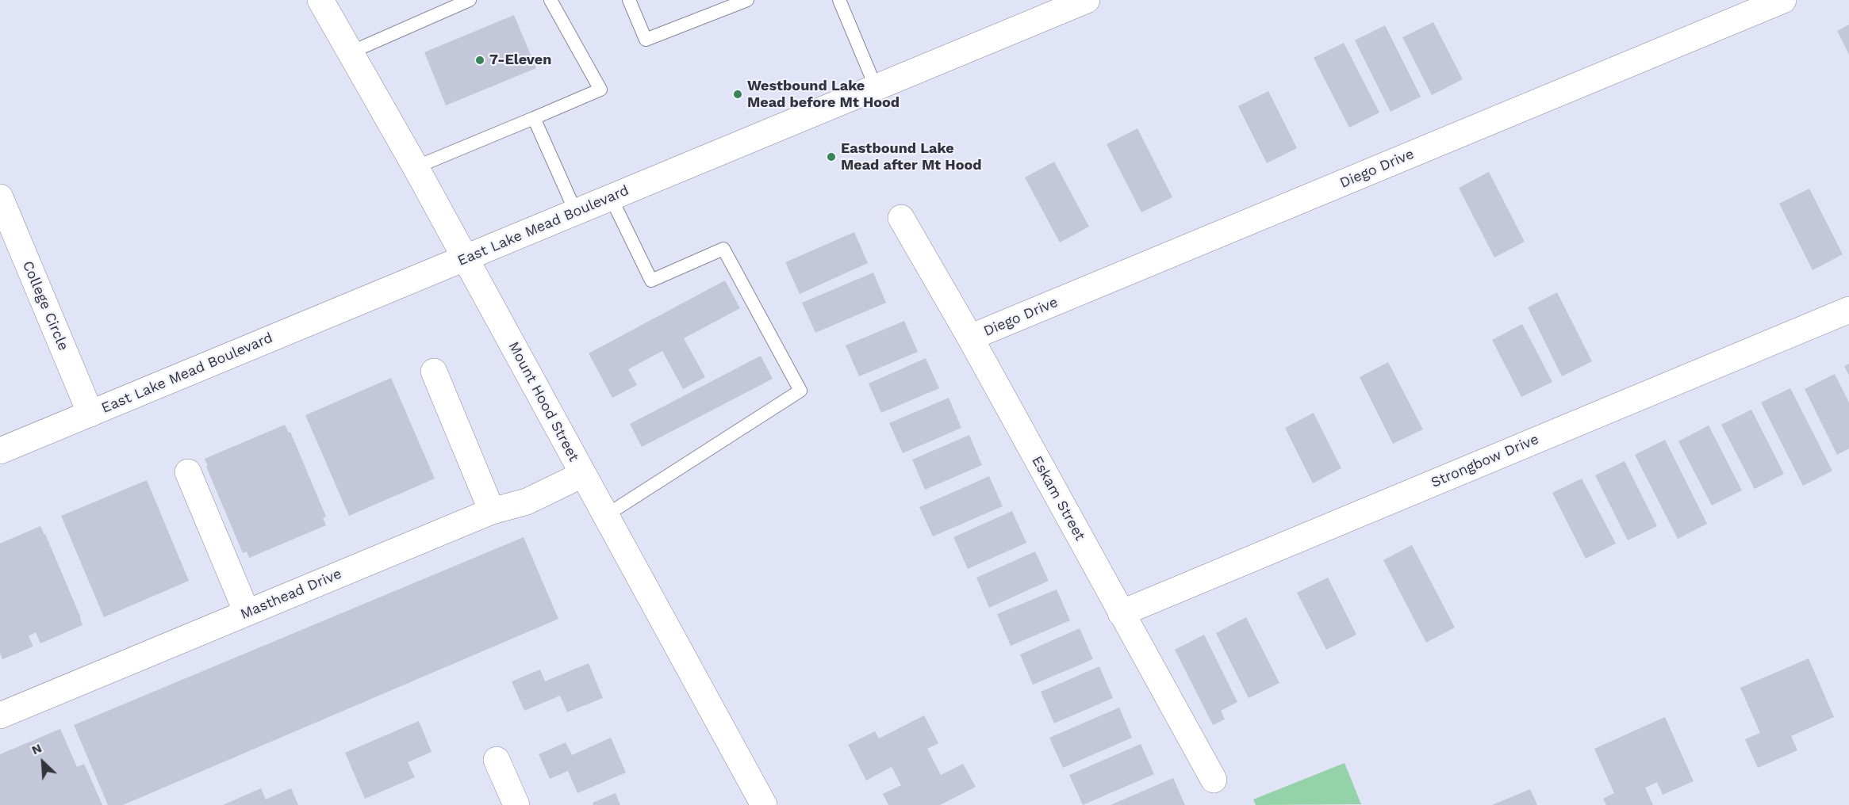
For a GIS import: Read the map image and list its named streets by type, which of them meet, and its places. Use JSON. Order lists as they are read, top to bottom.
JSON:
{
  "streets": {
    "street": [
      "Diego Drive",
      "East Lake Mead Boulevard",
      "College Circle",
      "Mount Hood Street",
      "Strongbow Drive",
      "Eskam Street",
      "Masthead Drive"
    ]
  },
  "crossings": [
    ["Diego Drive", "Eskam Street"],
    ["East Lake Mead Boulevard", "College Circle"],
    ["East Lake Mead Boulevard", "Mount Hood Street"],
    ["Mount Hood Street", "Masthead Drive"],
    ["Strongbow Drive", "Eskam Street"]
  ],
  "places": ["7-Eleven", "Westbound Lake Mead before Mt Hood", "Eastbound Lake Mead after Mt Hood"],
  "north": "top left"
}
